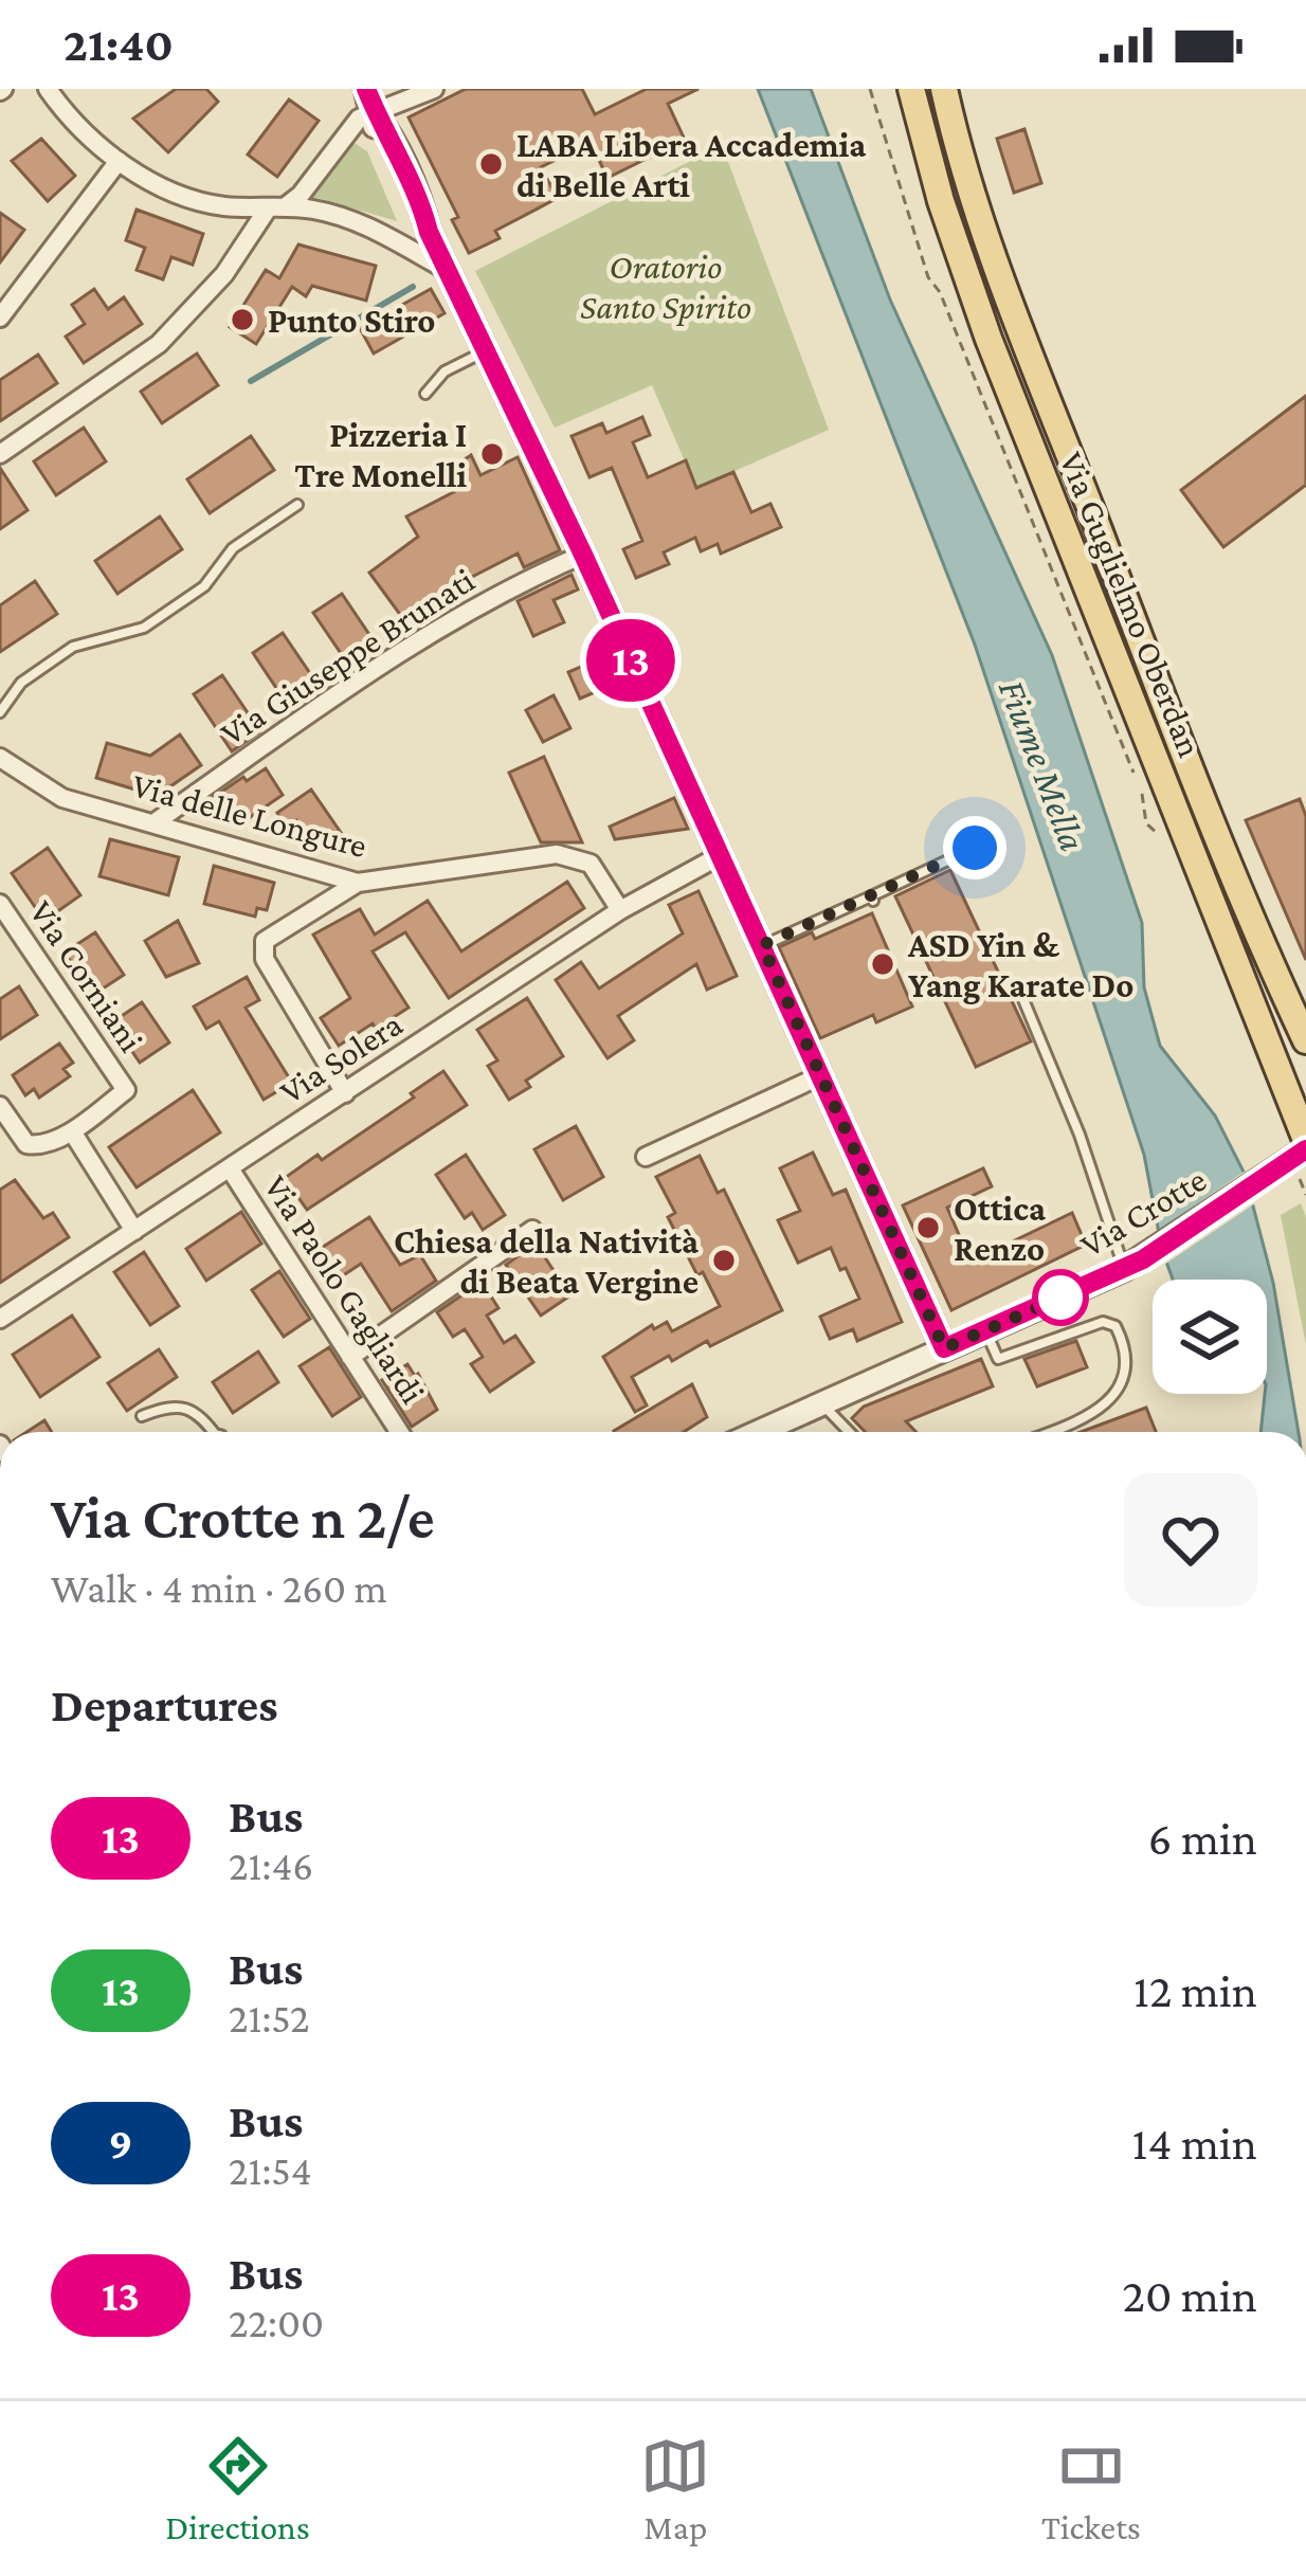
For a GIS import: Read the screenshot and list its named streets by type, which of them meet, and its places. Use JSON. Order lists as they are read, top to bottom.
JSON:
{
  "streets": {
    "main road": ["Via Guglielmo Oberdan"],
    "street": [
      "Via Giuseppe Brunati",
      "Via delle Longure",
      "Via Corniani",
      "Via Solera",
      "Via Crotte",
      "Via Paolo Gagliardi"
    ]
  },
  "crossings": [
    ["Via Giuseppe Brunati", "Via delle Longure"],
    ["Via delle Longure", "Via Solera"],
    ["Via Solera", "Via Paolo Gagliardi"]
  ],
  "water": ["Fiume Mella"],
  "parks": ["Oratorio Santo Spirito"],
  "places": [
    "LABA Libera Accademia di Belle Arti",
    "Punto Stiro",
    "Pizzeria I Tre Monelli",
    "ASD Yin & Yang Karate Do",
    "Ottica Renzo",
    "Chiesa della Natività di Beata Vergine"
  ],
  "lines": ["bus line 13"],
  "page": {
    "status": "21:40",
    "on_map": "13",
    "heading": [
      ["Via Crotte n 2/e", "Walk · 4 min · 260 m"],
      "Departures"
    ],
    "list": [
      {
        "mark": "13",
        "name": "Bus",
        "note": "21:46",
        "value": "6 min"
      },
      {
        "mark": "13",
        "name": "Bus",
        "note": "21:52",
        "value": "12 min"
      },
      {
        "mark": "9",
        "name": "Bus",
        "note": "21:54",
        "value": "14 min"
      },
      {
        "mark": "13",
        "name": "Bus",
        "note": "22:00",
        "value": "20 min"
      }
    ],
    "tabs": ["Directions", "Map", "Tickets"]
  }
}
